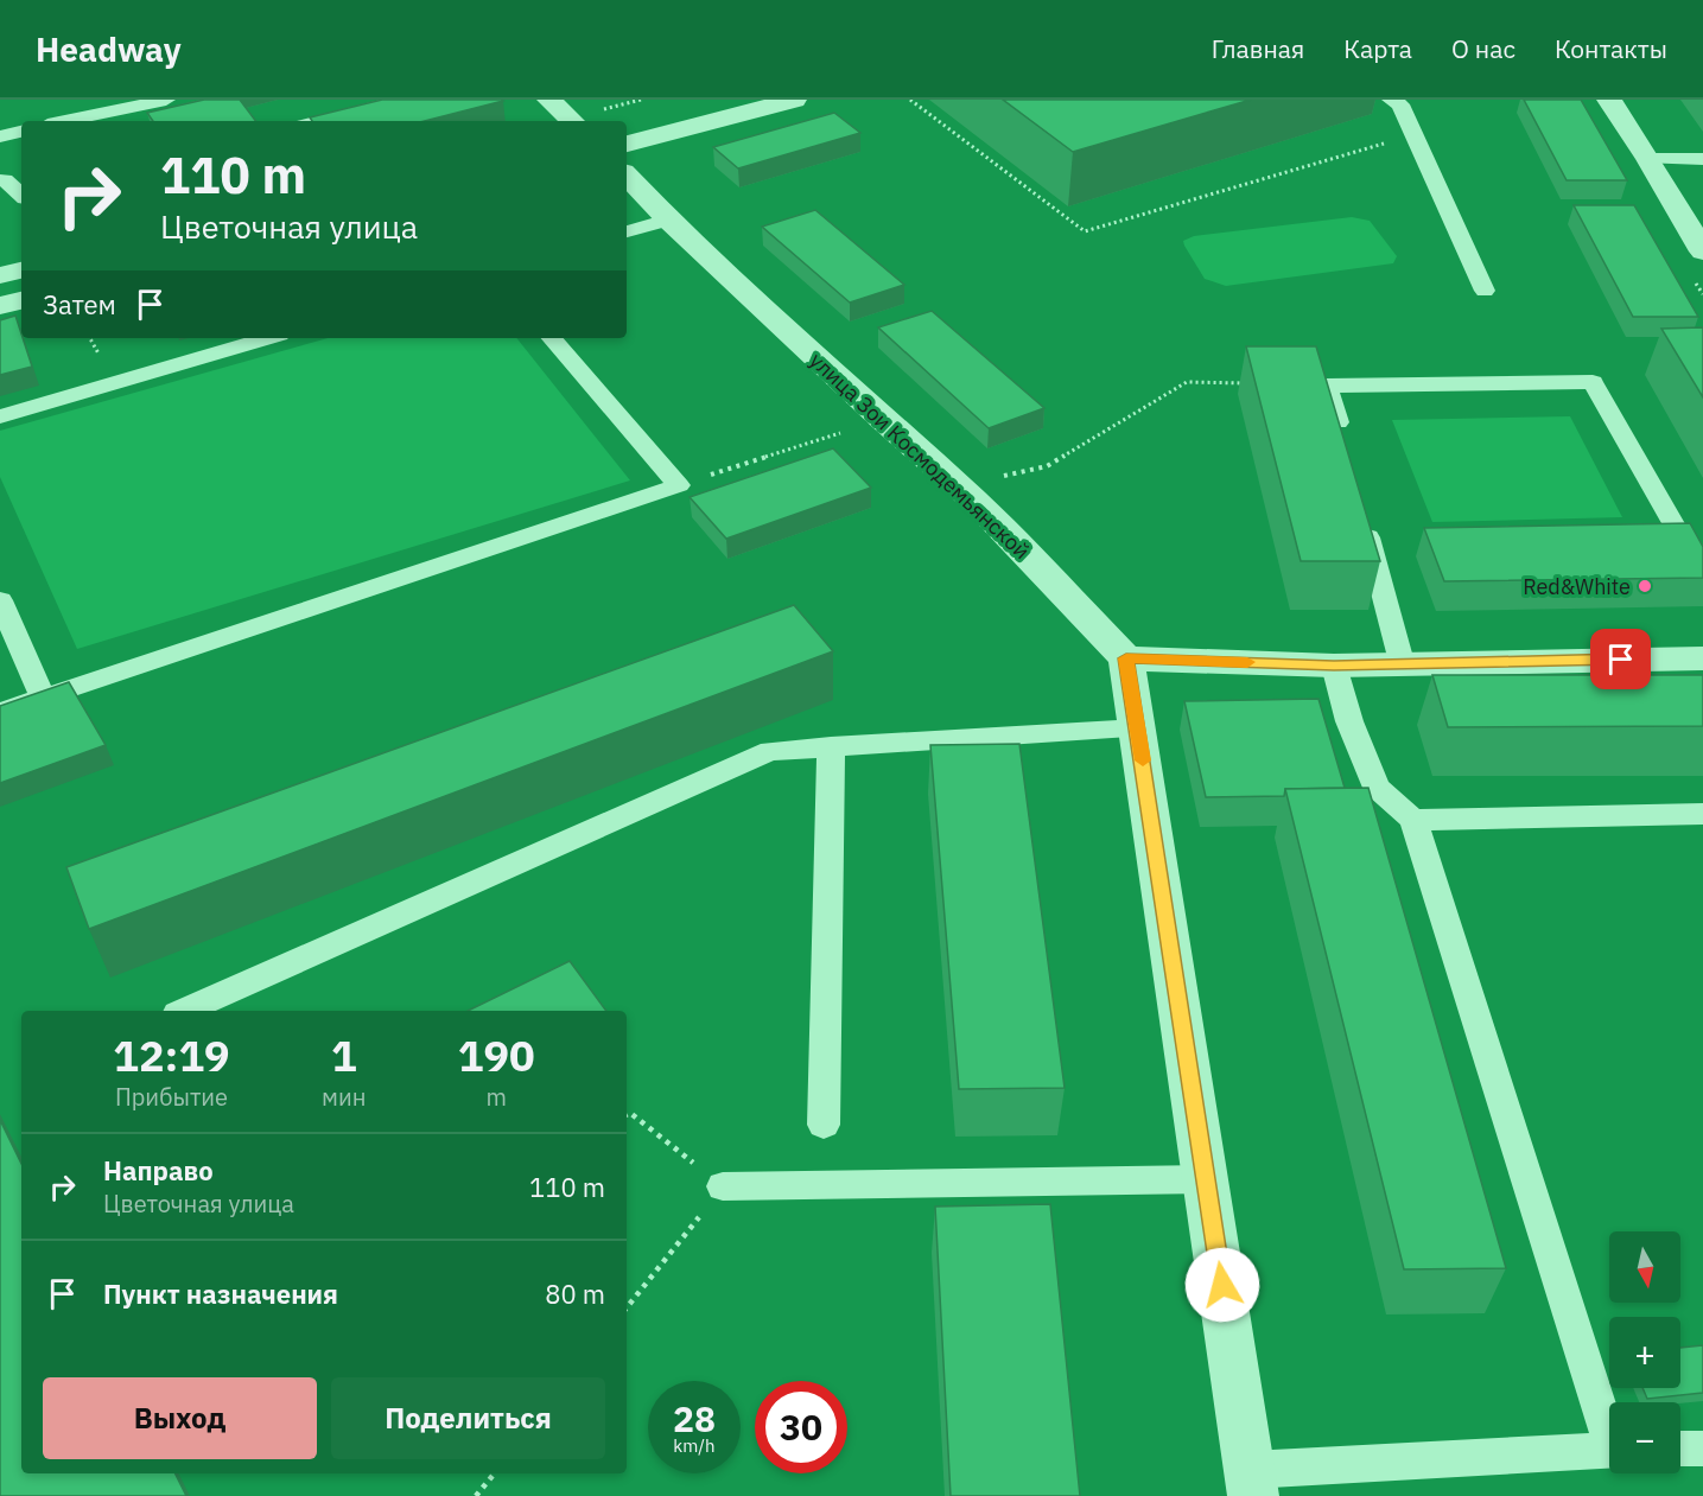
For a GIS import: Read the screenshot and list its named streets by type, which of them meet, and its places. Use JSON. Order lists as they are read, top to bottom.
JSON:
{
  "streets": {
    "street": ["улица Зои Космодемьянской"]
  },
  "places": ["Red&White"],
  "north": "bottom",
  "page": {
    "header": "Headway",
    "nav": [
      "Главная",
      "Карта",
      "О нас",
      "Контакты"
    ],
    "turn": ["110 m", "Цветочная улица"],
    "then": "Затем",
    "eta": [
      "12:19",
      "Прибытие",
      "1",
      "мин",
      "190",
      "m"
    ],
    "list": [
      {
        "name": "Направо",
        "note": "Цветочная улица",
        "value": "110 m"
      },
      {
        "name": "Пункт назначения",
        "value": "80 m"
      }
    ],
    "map_buttons": ["+", "−"],
    "buttons": ["Выход", "Поделиться"],
    "speed": "28 km/h",
    "limit": "30"
  }
}
